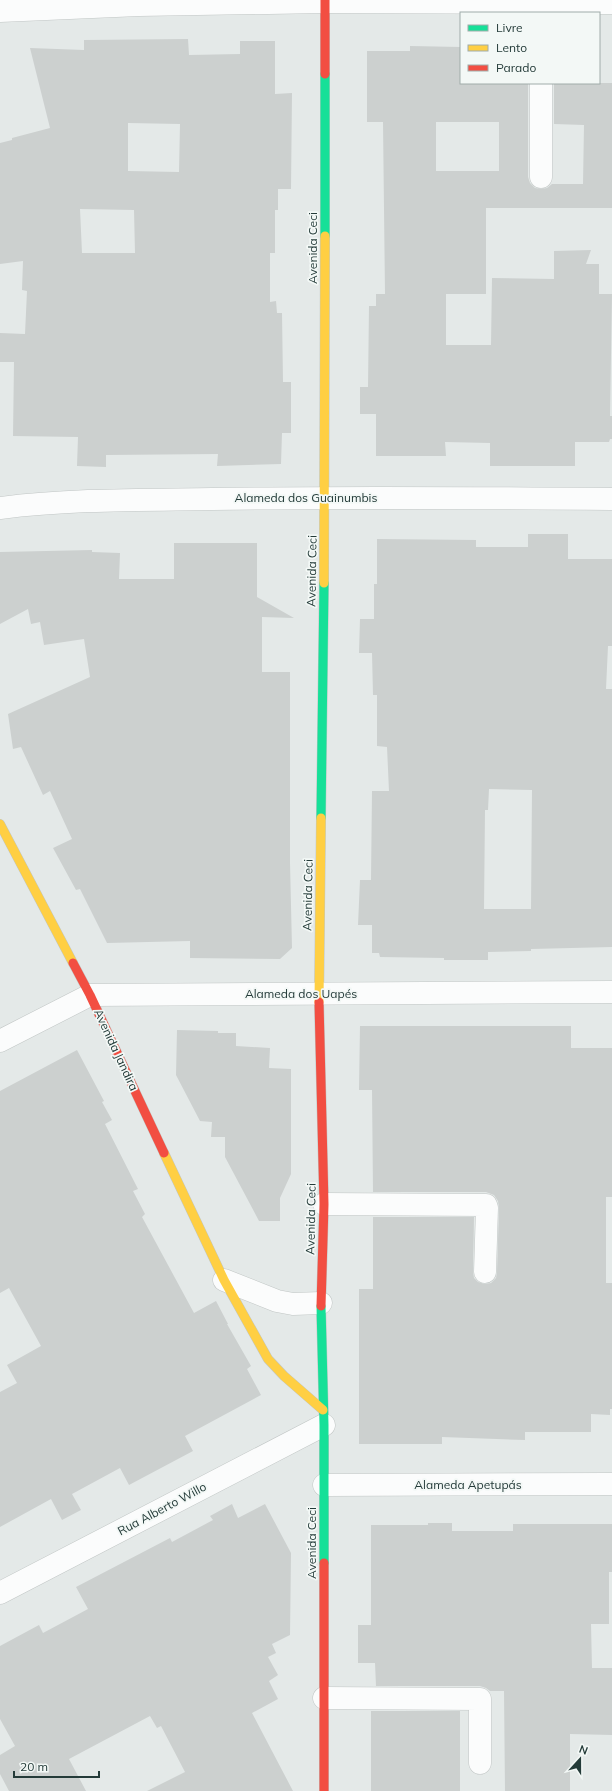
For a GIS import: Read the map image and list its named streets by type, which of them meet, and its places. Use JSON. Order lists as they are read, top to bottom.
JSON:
{
  "streets": {
    "street": [
      "Avenida Ceci",
      "Alameda dos Guainumbis",
      "Alameda dos Uapés",
      "Avenida Jandira",
      "Alameda Apetupás",
      "Rua Alberto Willo"
    ]
  },
  "crossings": [
    ["Avenida Ceci", "Alameda dos Guainumbis"],
    ["Avenida Ceci", "Alameda dos Uapés"],
    ["Avenida Ceci", "Avenida Jandira"],
    ["Avenida Ceci", "Alameda Apetupás"],
    ["Avenida Ceci", "Rua Alberto Willo"],
    ["Alameda dos Uapés", "Avenida Jandira"],
    ["Avenida Jandira", "Rua Alberto Willo"]
  ],
  "legend": ["Livre", "Lento", "Parado"],
  "scale_bar": "20 m",
  "north": "top"
}
